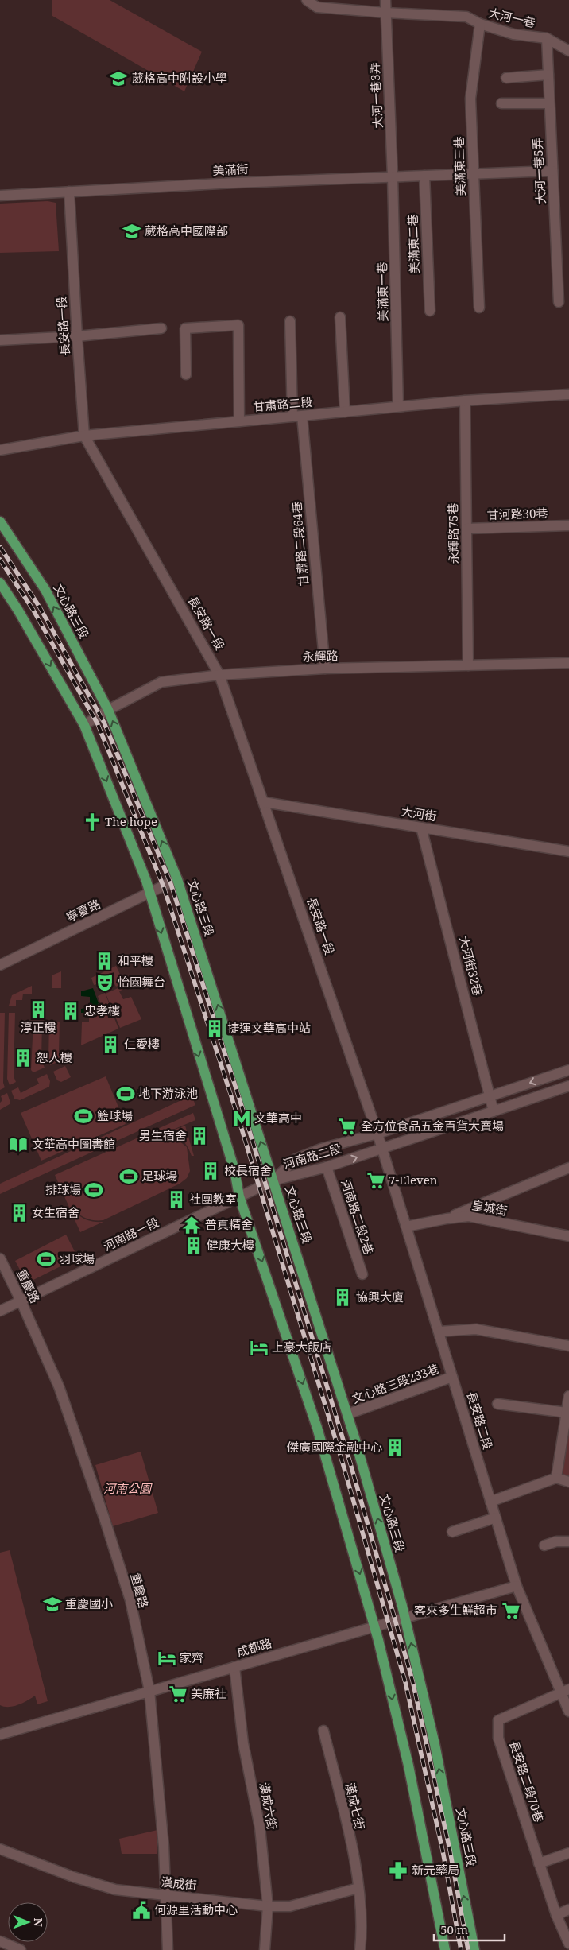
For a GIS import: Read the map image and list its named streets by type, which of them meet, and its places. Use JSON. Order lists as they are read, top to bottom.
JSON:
{
  "streets": {
    "main road": ["文心路三段"],
    "street": [
      "大河一巷",
      "大河一巷3弄",
      "美滿東三巷",
      "美滿街",
      "大河一巷5弄",
      "美滿東二巷",
      "美滿東一巷",
      "長安路一段",
      "甘肅路二段",
      "甘河路30巷",
      "永輝路75巷",
      "甘肅路二段64巷",
      "永輝路",
      "大河街",
      "寧夏路",
      "大河街32巷",
      "河南路二段",
      "皇城街",
      "河南路二段2巷",
      "河南路一段",
      "重慶路",
      "文心路三段233巷",
      "長安路二段",
      "成都路",
      "長安路二段70巷",
      "漢成六街",
      "漢成七街",
      "漢成街"
    ]
  },
  "crossings": [
    ["大河一巷", "大河一巷3弄"],
    ["大河一巷", "美滿東三巷"],
    ["大河一巷", "大河一巷5弄"],
    ["大河一巷3弄", "美滿街"],
    ["大河一巷3弄", "美滿東一巷"],
    ["美滿東三巷", "美滿街"],
    ["美滿街", "大河一巷5弄"],
    ["美滿街", "美滿東二巷"],
    ["美滿街", "美滿東一巷"],
    ["美滿街", "長安路一段"],
    ["美滿東一巷", "甘肅路二段"],
    ["長安路一段", "甘肅路二段"],
    ["長安路一段", "永輝路"],
    ["長安路一段", "大河街"],
    ["長安路一段", "河南路二段"],
    ["長安路一段", "長安路二段"],
    ["甘肅路二段", "永輝路75巷"],
    ["甘肅路二段", "甘肅路二段64巷"],
    ["甘河路30巷", "永輝路75巷"],
    ["永輝路75巷", "永輝路"],
    ["甘肅路二段64巷", "永輝路"],
    ["文心路三段", "永輝路"],
    ["文心路三段", "寧夏路"],
    ["文心路三段", "河南路二段"],
    ["文心路三段", "河南路一段"],
    ["文心路三段", "文心路三段233巷"],
    ["文心路三段", "成都路"],
    ["大河街", "大河街32巷"],
    ["大河街32巷", "河南路二段"],
    ["河南路二段", "河南路二段2巷"],
    ["河南路二段", "河南路一段"],
    ["河南路二段", "長安路二段"],
    ["皇城街", "長安路二段"],
    ["河南路一段", "重慶路"],
    ["重慶路", "成都路"],
    ["重慶路", "漢成街"],
    ["文心路三段233巷", "長安路二段"],
    ["長安路二段", "成都路"],
    ["長安路二段", "長安路二段70巷"],
    ["成都路", "漢成六街"],
    ["漢成六街", "漢成街"],
    ["漢成七街", "漢成街"]
  ],
  "parks": ["河南公園"],
  "places": {
    "school or university": ["葳格高中附設小學", "葳格高中國際部", "重慶國小"],
    "church": ["The hope"],
    "building": [
      "和平樓",
      "淳正樓",
      "忠孝樓",
      "捷運文華高中站",
      "仁愛樓",
      "恕人樓",
      "男生宿舍",
      "校長宿舍",
      "社團教室",
      "女生宿舍",
      "健康大樓",
      "協興大廈",
      "傑廣國際金融中心"
    ],
    "theatre": ["怡園舞台"],
    "sports": [
      "地下游泳池",
      "籃球場",
      "足球場",
      "排球場",
      "羽球場"
    ],
    "metro station": ["文華高中"],
    "supermarket": [
      "全方位食品五金百貨大賣場",
      "7-Eleven",
      "客來多生鮮超市",
      "美廉社"
    ],
    "library": ["文華高中圖書館"],
    "temple": ["普真精舍"],
    "hotel": ["上豪大飯店", "家齊"],
    "pharmacy": ["新元藥局"],
    "public building": ["何源里活動中心"]
  },
  "scale_bar": "50 m",
  "north": "right"
}
